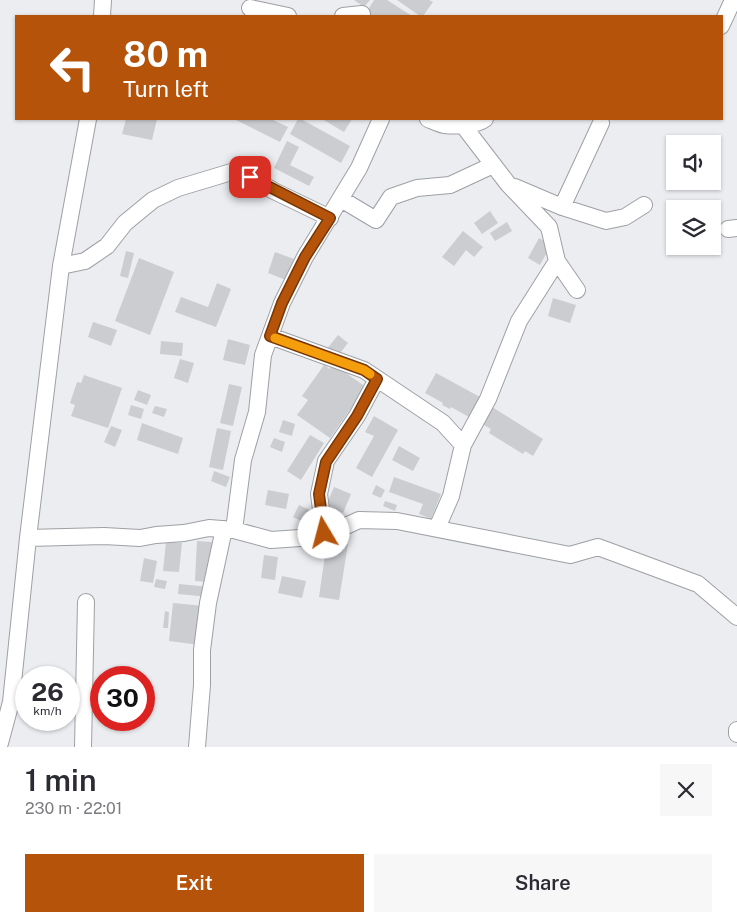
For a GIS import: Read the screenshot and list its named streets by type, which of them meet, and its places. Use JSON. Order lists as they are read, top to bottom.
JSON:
{
  "page": {
    "turn": ["80 m", "Turn left"],
    "speed": "26 km/h",
    "limit": "30",
    "heading": ["1 min", "230 m · 22:01"],
    "buttons": ["Exit", "Share"]
  }
}
